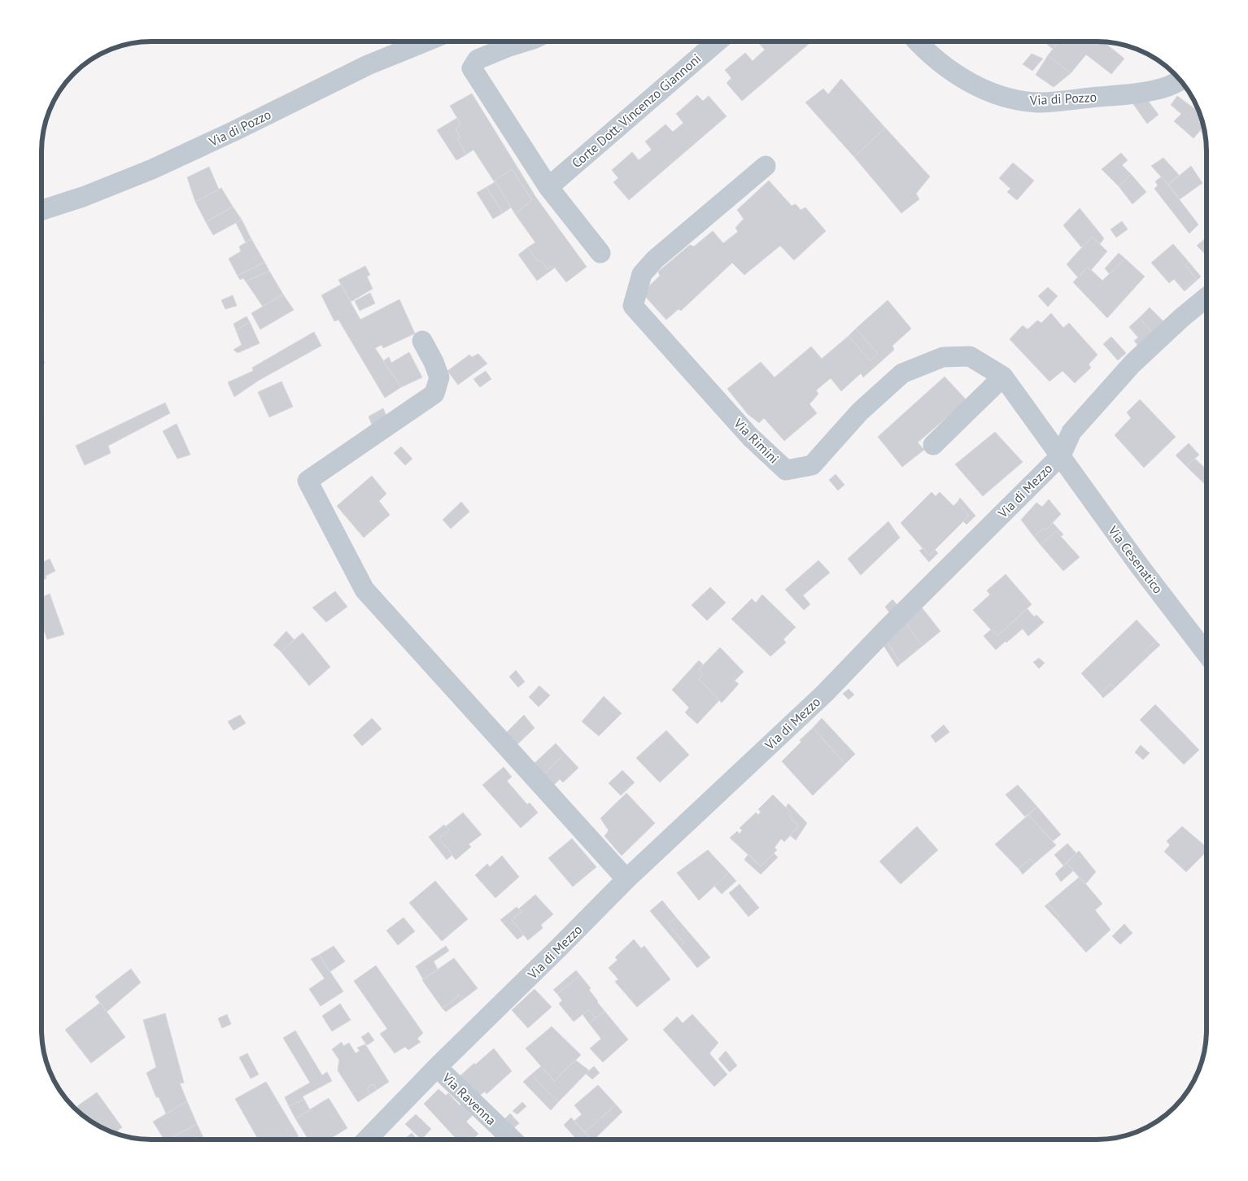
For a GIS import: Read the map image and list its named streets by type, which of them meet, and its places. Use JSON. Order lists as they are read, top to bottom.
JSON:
{
  "streets": {
    "street": [
      "Via di Pozzo",
      "Corte Dott. Vincenzo Giannoni",
      "Via Rimini",
      "Via di Mezzo",
      "Via Cesenatico",
      "Via Ravenna"
    ]
  },
  "crossings": [
    ["Via Rimini", "Via di Mezzo"],
    ["Via Rimini", "Via Cesenatico"],
    ["Via di Mezzo", "Via Cesenatico"],
    ["Via di Mezzo", "Via Ravenna"]
  ]
}
